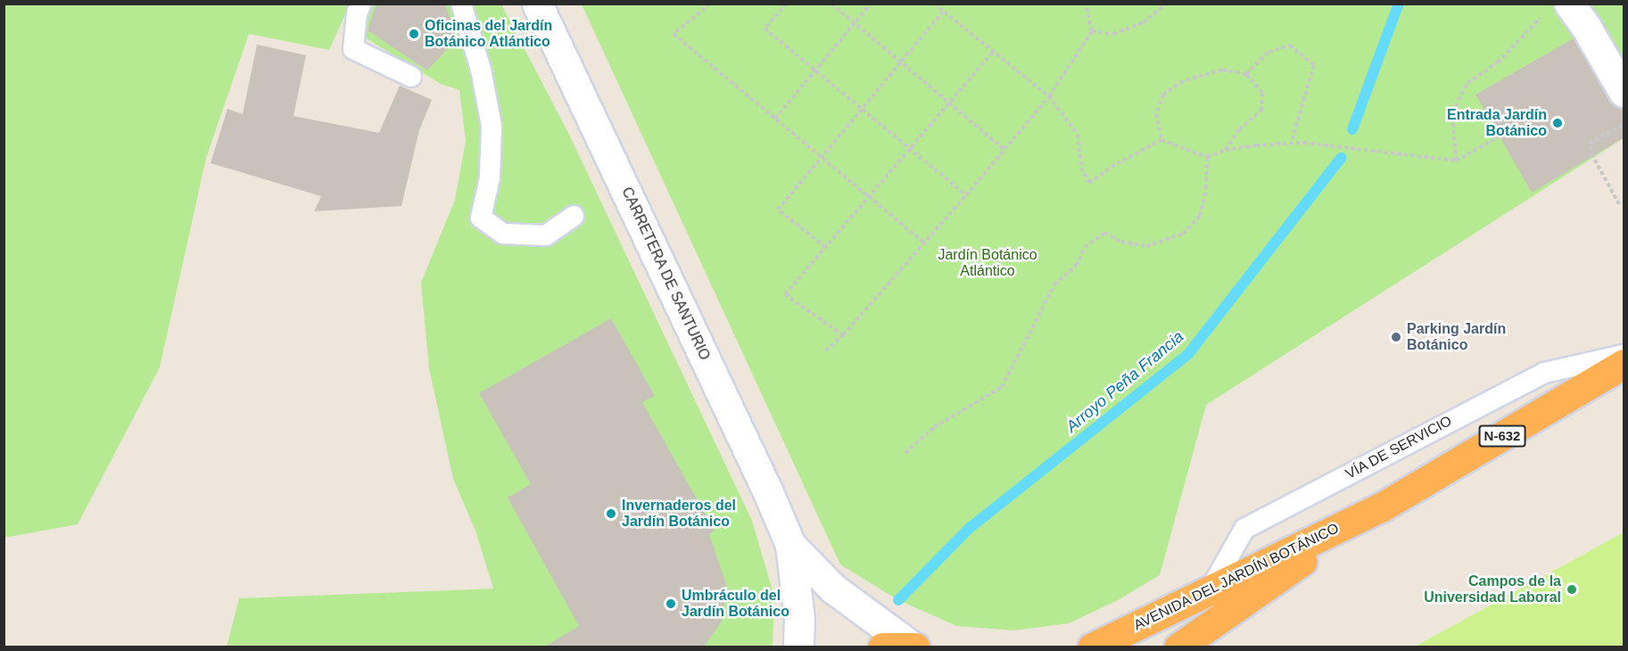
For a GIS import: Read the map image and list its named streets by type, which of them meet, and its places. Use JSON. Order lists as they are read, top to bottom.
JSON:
{
  "streets": {
    "highway": ["N-632", "AVENIDA DEL JARDÍN BOTÁNICO"],
    "street": ["CARRETERA DE SANTURIO"],
    "lane": ["VÍA DE SERVICIO"]
  },
  "crossings": [
    ["VÍA DE SERVICIO", "AVENIDA DEL JARDÍN BOTÁNICO"]
  ],
  "water": ["Arroyo Peña Francia"],
  "parks": ["Jardín Botánico Atlántico"],
  "places": [
    "Oficinas del Jardín Botánico Atlántico",
    "Entrada Jardín Botánico",
    "Parking Jardín Botánico",
    "Invernaderos del Jardín Botánico",
    "Campos de la Universidad Laboral",
    "Umbráculo del Jardín Botánico"
  ]
}
